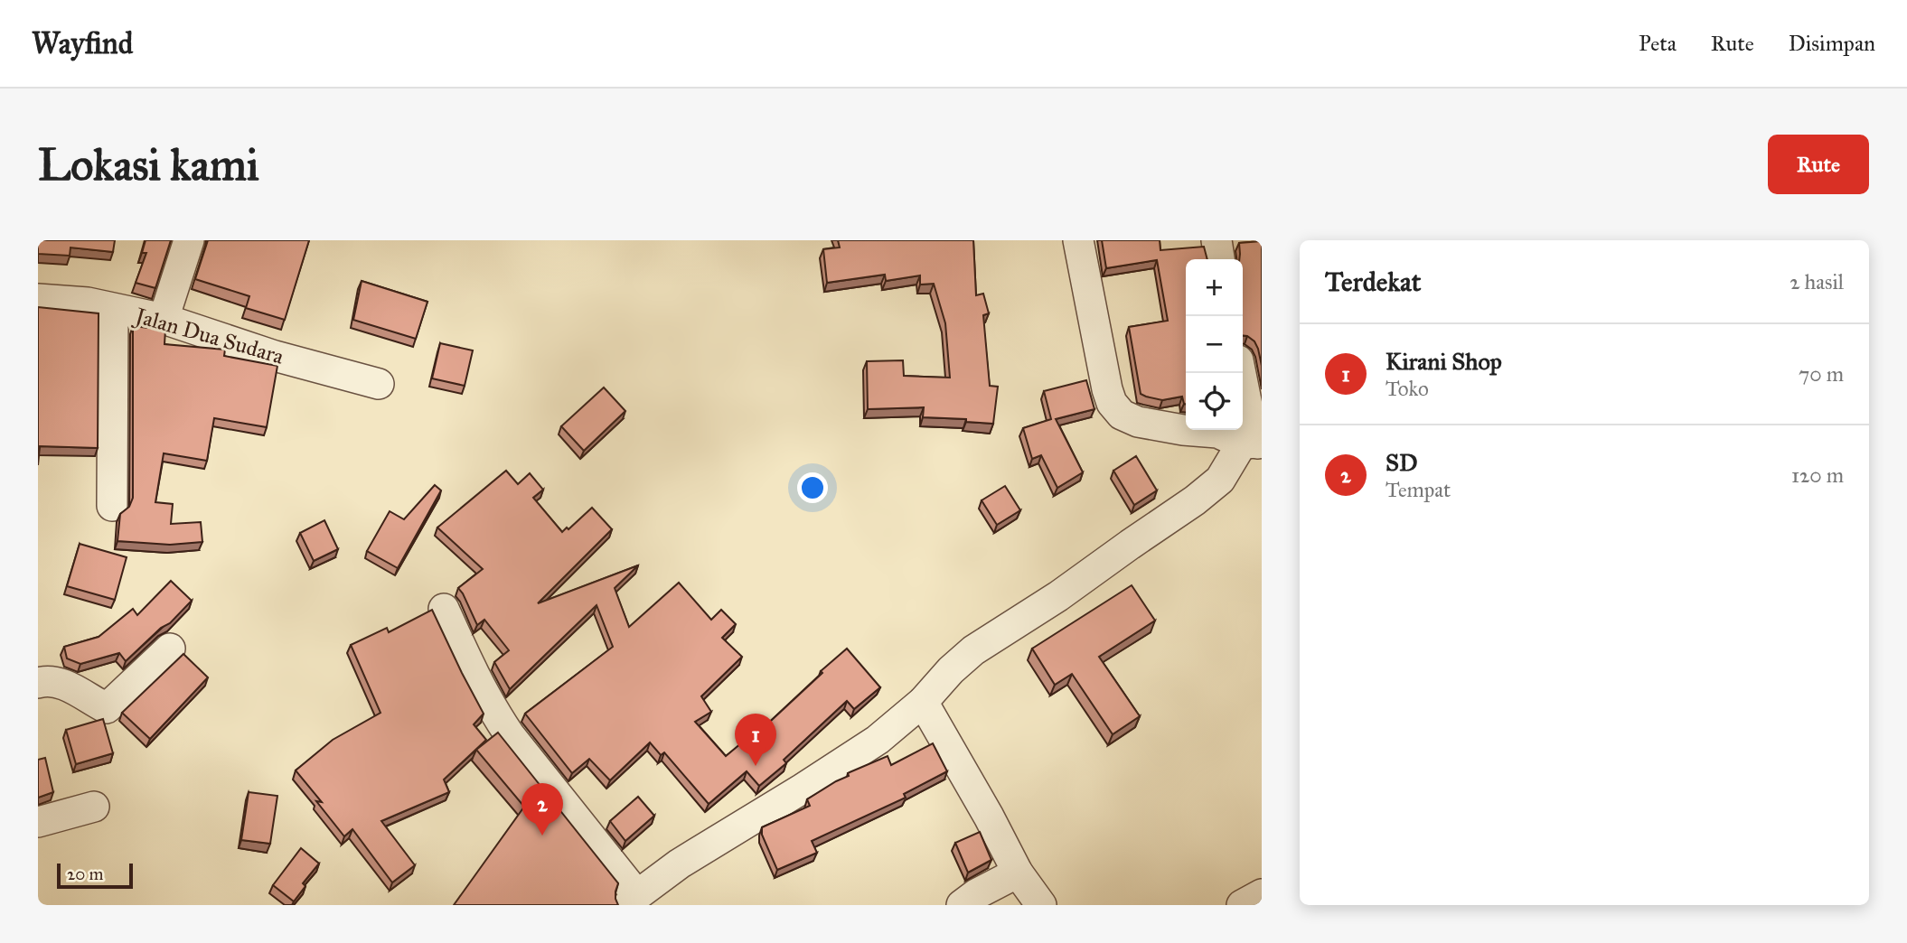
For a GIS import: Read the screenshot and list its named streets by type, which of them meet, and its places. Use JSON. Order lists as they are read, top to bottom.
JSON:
{
  "streets": {
    "street": ["Jalan Dua Sudara"]
  },
  "scale_bar": "20 m",
  "page": {
    "header": "Wayfind",
    "nav": ["Peta", "Rute", "Disimpan"],
    "buttons": "Rute",
    "title": "Lokasi kami",
    "heading": ["Terdekat", "2 hasil"],
    "map_buttons": ["+", "−"],
    "list": [
      {
        "mark": "1",
        "name": "Kirani Shop",
        "note": "Toko",
        "value": "70 m"
      },
      {
        "mark": "2",
        "name": "SD",
        "note": "Tempat",
        "value": "120 m"
      }
    ],
    "pins": ["1", "2"],
    "scale": "20 m"
  }
}
